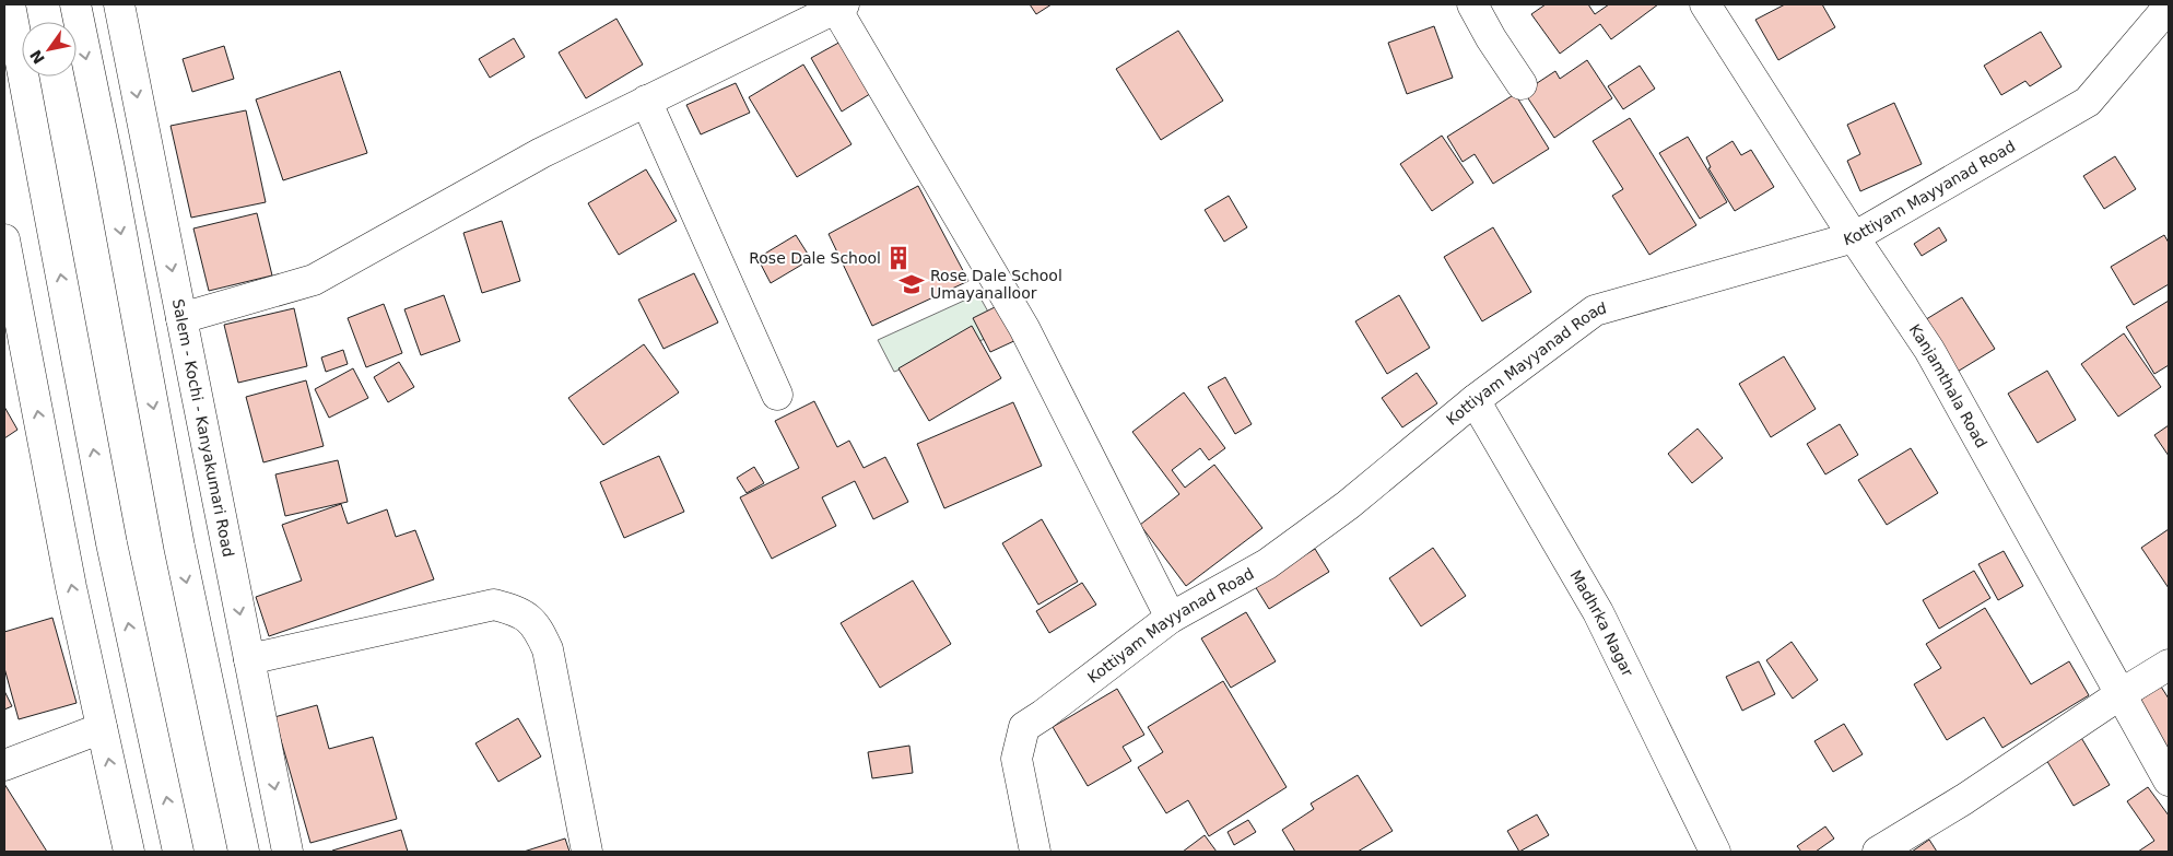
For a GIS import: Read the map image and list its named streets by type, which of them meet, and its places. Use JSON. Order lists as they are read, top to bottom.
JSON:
{
  "streets": {
    "main road": [
      "Kottiyam Mayyanad Road",
      "Kanjamthala Road",
      "Salem - Kochi - Kanyakumari Road",
      "Madhrka Nagar"
    ]
  },
  "crossings": [
    ["Kottiyam Mayyanad Road", "Kanjamthala Road"],
    ["Kottiyam Mayyanad Road", "Madhrka Nagar"]
  ],
  "places": {
    "building": ["Rose Dale School"],
    "school or university": ["Rose Dale School Umayanalloor"]
  },
  "north": "bottom left"
}
